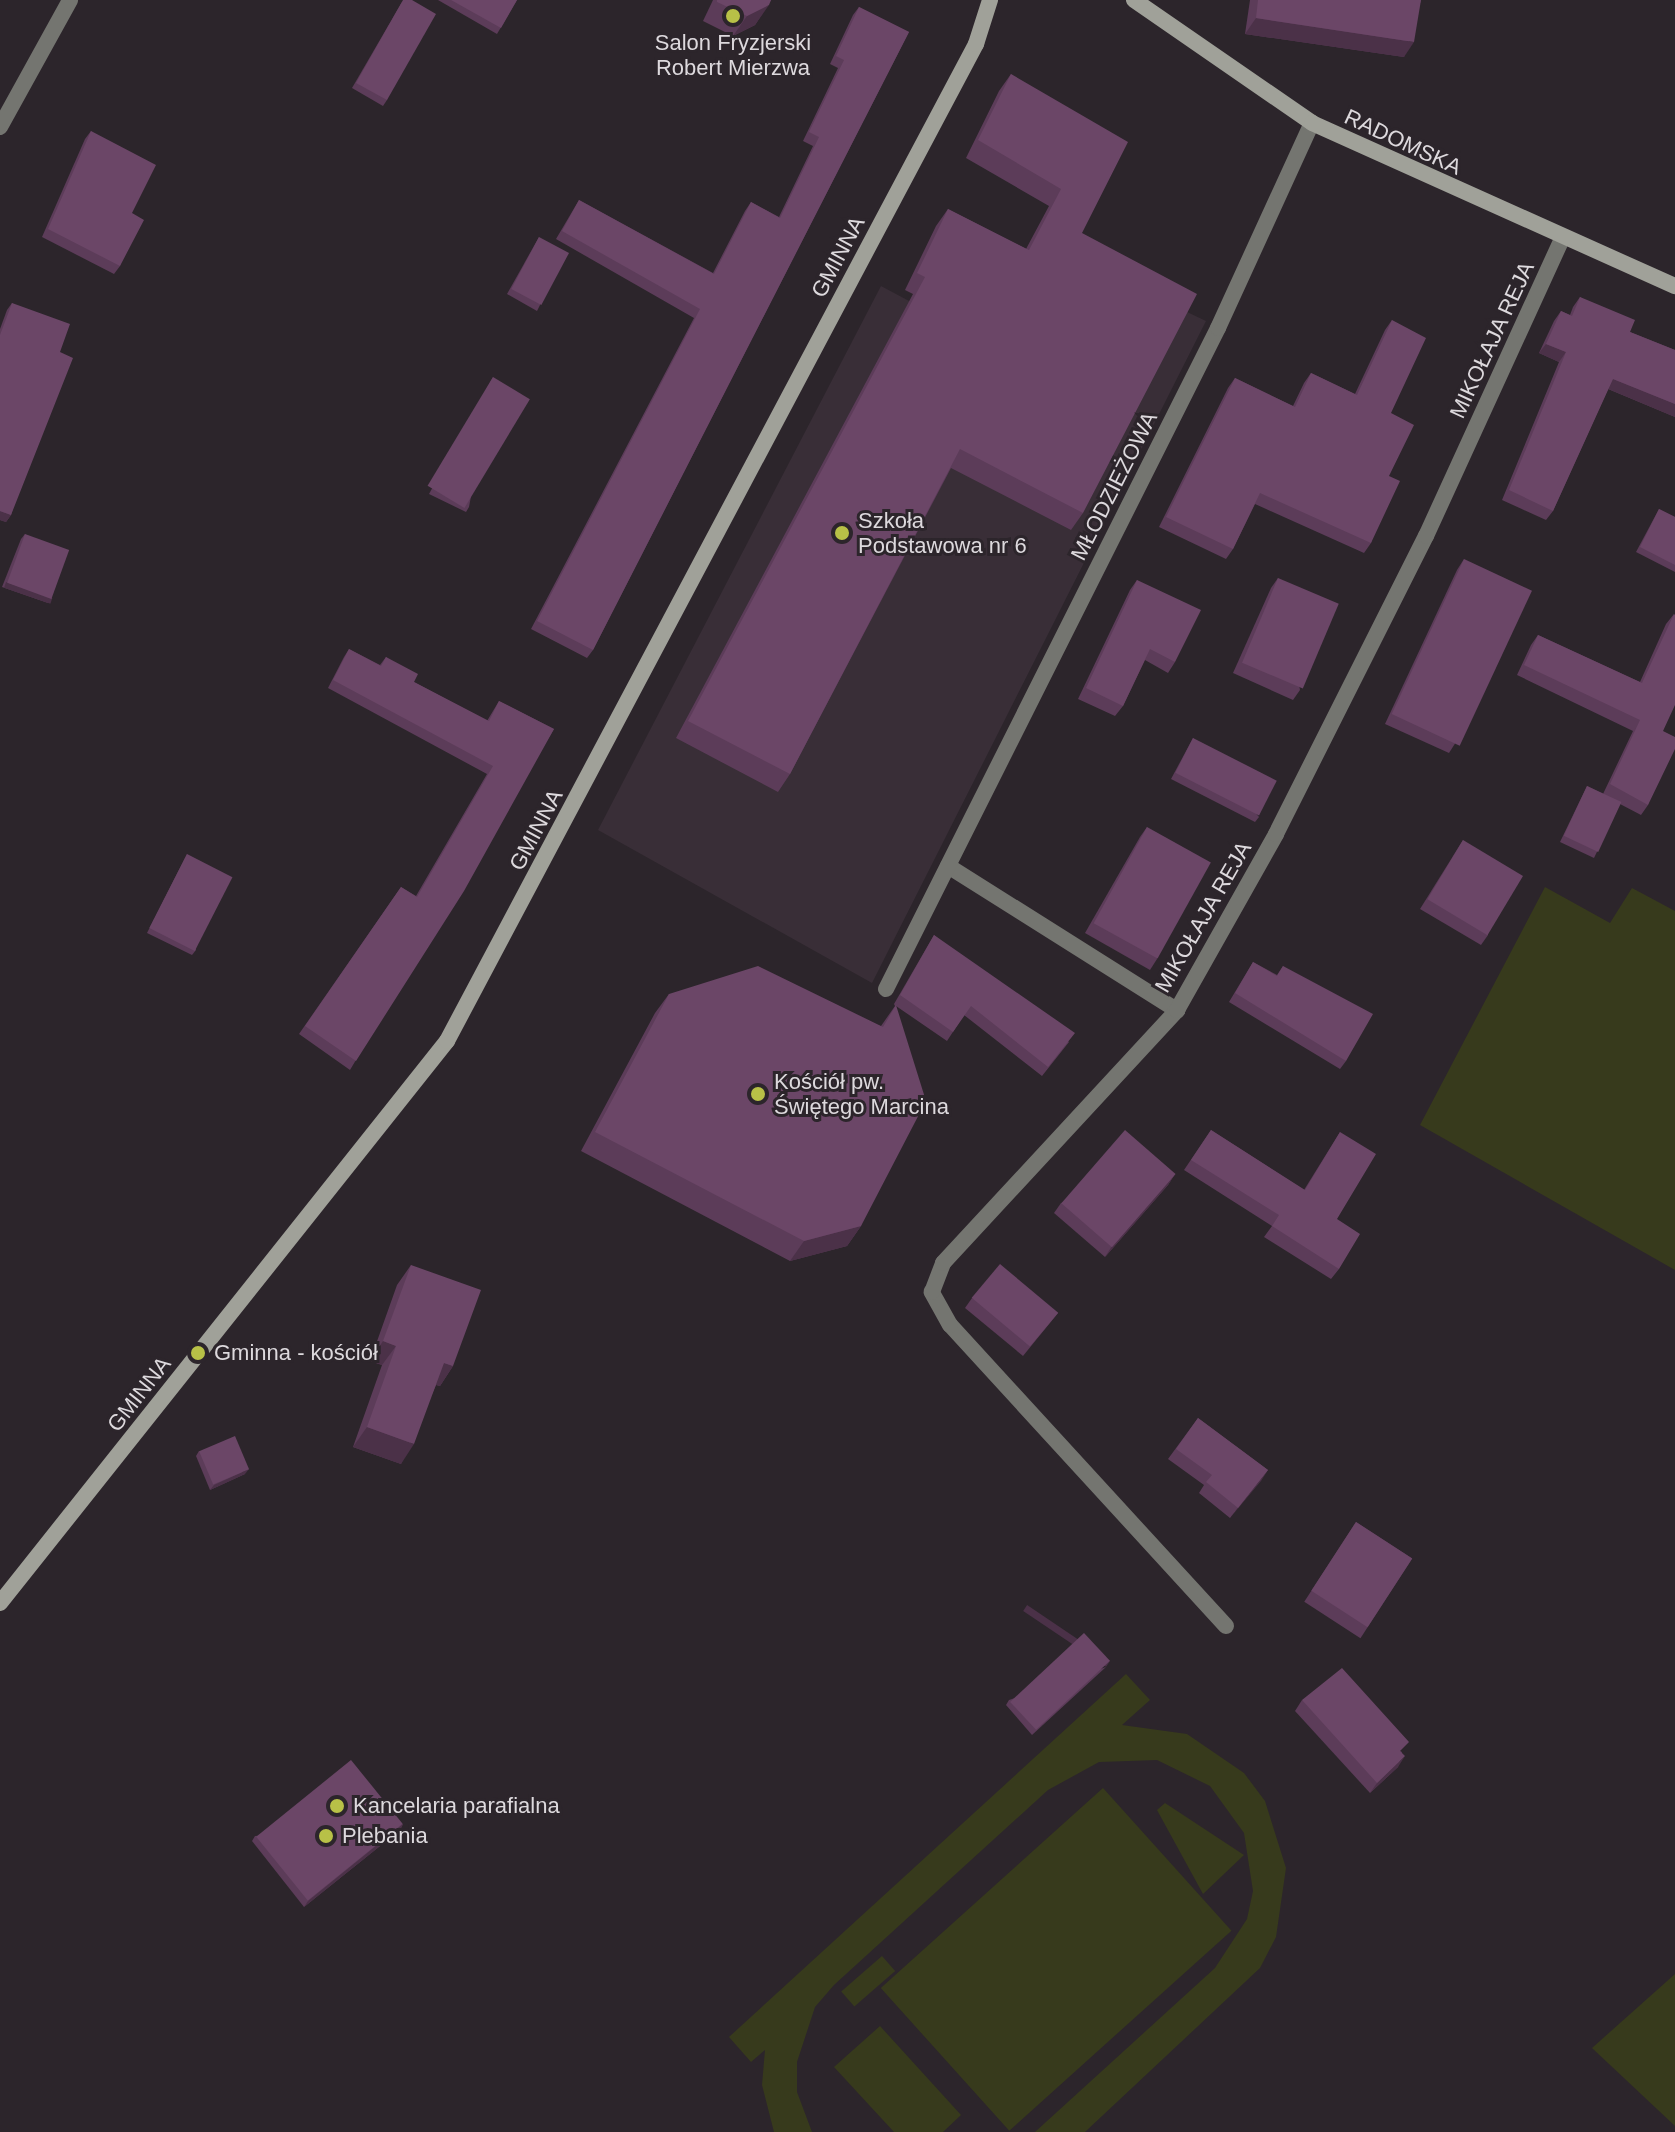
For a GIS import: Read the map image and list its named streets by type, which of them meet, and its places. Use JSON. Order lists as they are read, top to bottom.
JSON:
{
  "streets": {
    "street": [
      "RADOMSKA",
      "GMINNA",
      "MIKOŁAJA REJA",
      "MŁODZIEŻOWA"
    ]
  },
  "crossings": [
    ["RADOMSKA", "MIKOŁAJA REJA"],
    ["RADOMSKA", "MŁODZIEŻOWA"]
  ],
  "places": [
    "Salon Fryzjerski Robert Mierzwa",
    "Szkoła Podstawowa nr 6",
    "Kościół pw. Świętego Marcina",
    "Gminna - kościół",
    "Kancelaria parafialna",
    "Plebania"
  ]
}
